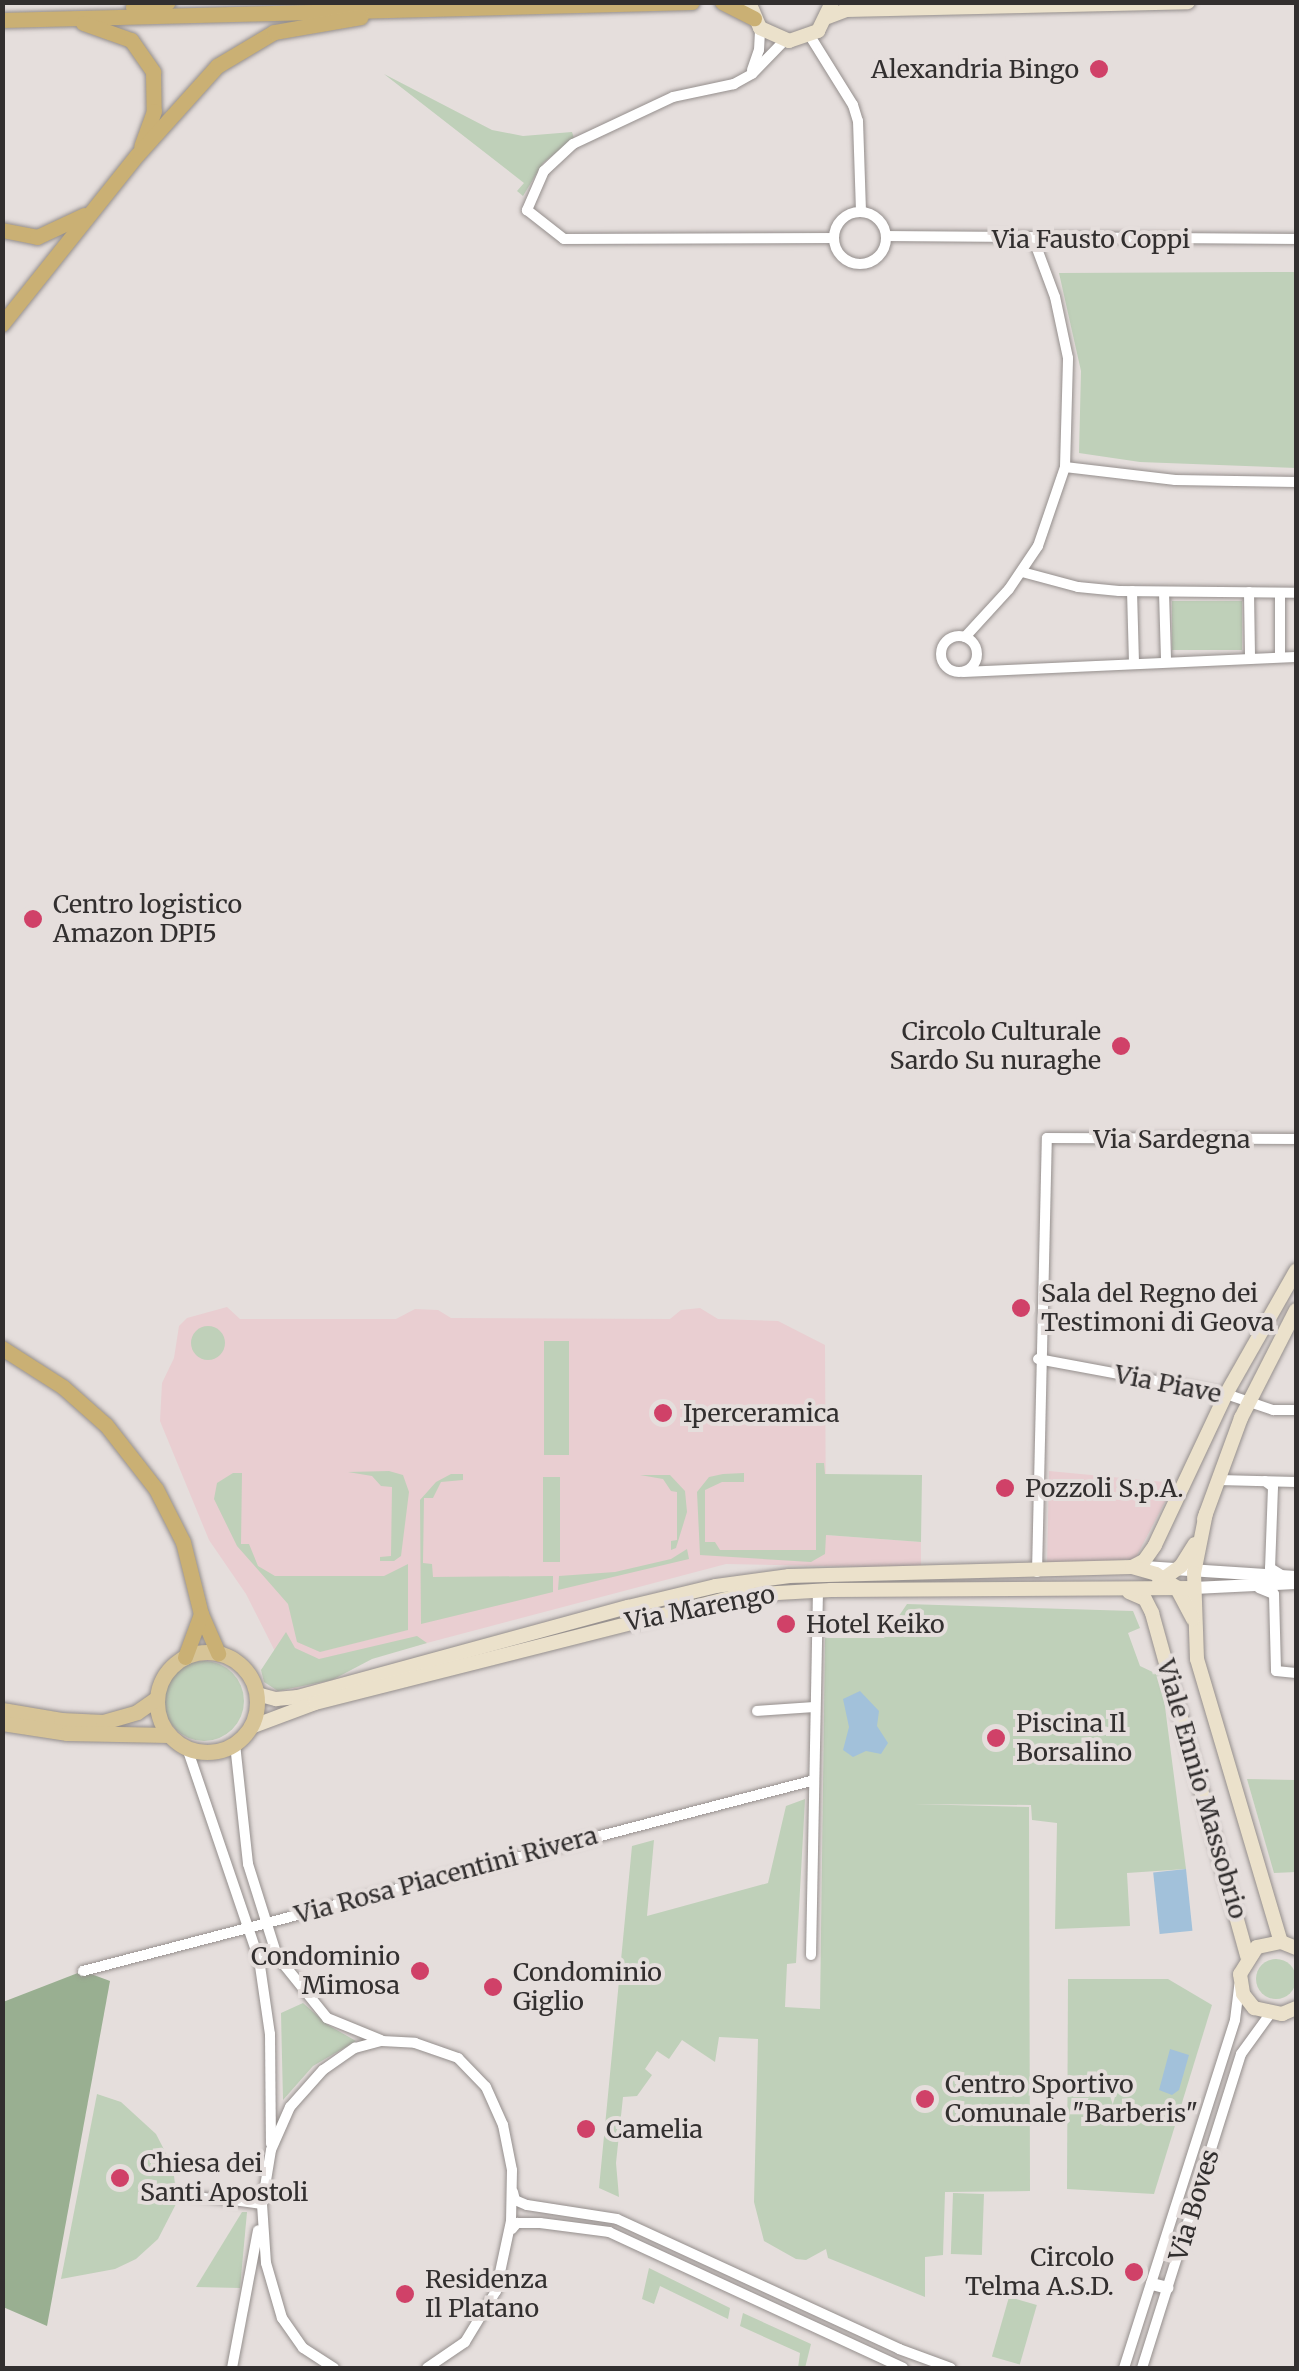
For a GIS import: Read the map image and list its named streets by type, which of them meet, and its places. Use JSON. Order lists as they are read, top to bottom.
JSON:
{
  "streets": {
    "main road": ["Via Marengo", "Viale Ennio Massobrio"],
    "street": [
      "Via Fausto Coppi",
      "Via Sardegna",
      "Via Piave",
      "Via Rosa Piacentini Rivera",
      "Via Boves"
    ]
  },
  "crossings": [
    ["Via Sardegna", "Via Piave"],
    ["Via Marengo", "Viale Ennio Massobrio"]
  ],
  "places": [
    "Alexandria Bingo",
    "Centro logistico Amazon DPI5",
    "Circolo Culturale Sardo Su nuraghe",
    "Sala del Regno dei Testimoni di Geova",
    "Iperceramica",
    "Pozzoli S.p.A.",
    "Hotel Keiko",
    "Piscina Il Borsalino",
    "Condominio Mimosa",
    "Condominio Giglio",
    "Centro Sportivo Comunale \"Barberis\"",
    "Camelia",
    "Chiesa dei Santi Apostoli",
    "Circolo Telma A.S.D.",
    "Residenza Il Platano"
  ]
}
